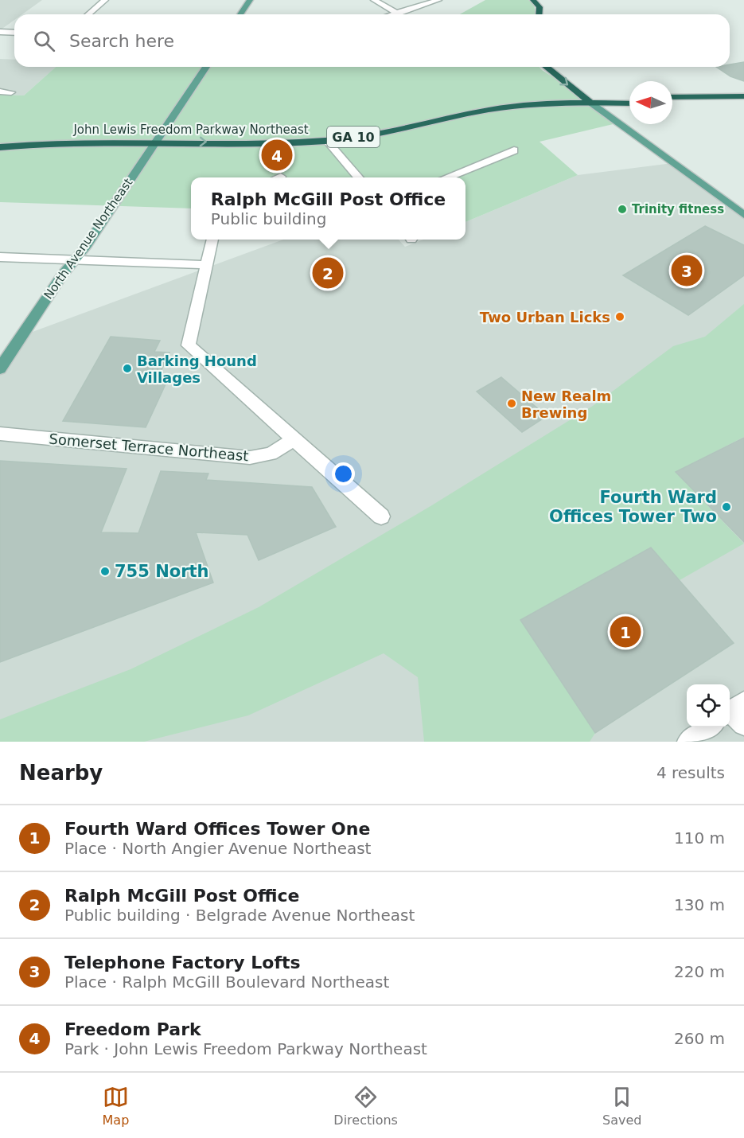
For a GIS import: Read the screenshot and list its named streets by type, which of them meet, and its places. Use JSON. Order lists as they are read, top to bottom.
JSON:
{
  "streets": {
    "highway": ["John Lewis Freedom Parkway Northeast", "GA 10"],
    "main road": ["North Avenue Northeast"],
    "street": ["Somerset Terrace Northeast"]
  },
  "crossings": [
    ["John Lewis Freedom Parkway Northeast", "North Avenue Northeast"]
  ],
  "places": [
    "Trinity fitness",
    "Two Urban Licks",
    "Barking Hound Villages",
    "New Realm Brewing",
    "Fourth Ward Offices Tower Two",
    "755 North"
  ],
  "north": "left",
  "page": {
    "search": "Search here",
    "pins": [
      "4",
      "3",
      "2",
      "1"
    ],
    "popup": ["Ralph McGill Post Office", "Public building"],
    "heading": ["Nearby", "4 results"],
    "list": [
      {
        "mark": "1",
        "name": "Fourth Ward Offices Tower One",
        "note": "Place · North Angier Avenue Northeast",
        "value": "110 m"
      },
      {
        "mark": "2",
        "name": "Ralph McGill Post Office",
        "note": "Public building · Belgrade Avenue Northeast",
        "value": "130 m"
      },
      {
        "mark": "3",
        "name": "Telephone Factory Lofts",
        "note": "Place · Ralph McGill Boulevard Northeast",
        "value": "220 m"
      },
      {
        "mark": "4",
        "name": "Freedom Park",
        "note": "Park · John Lewis Freedom Parkway Northeast",
        "value": "260 m"
      }
    ],
    "nav": ["Map", "Directions", "Saved"]
  }
}
